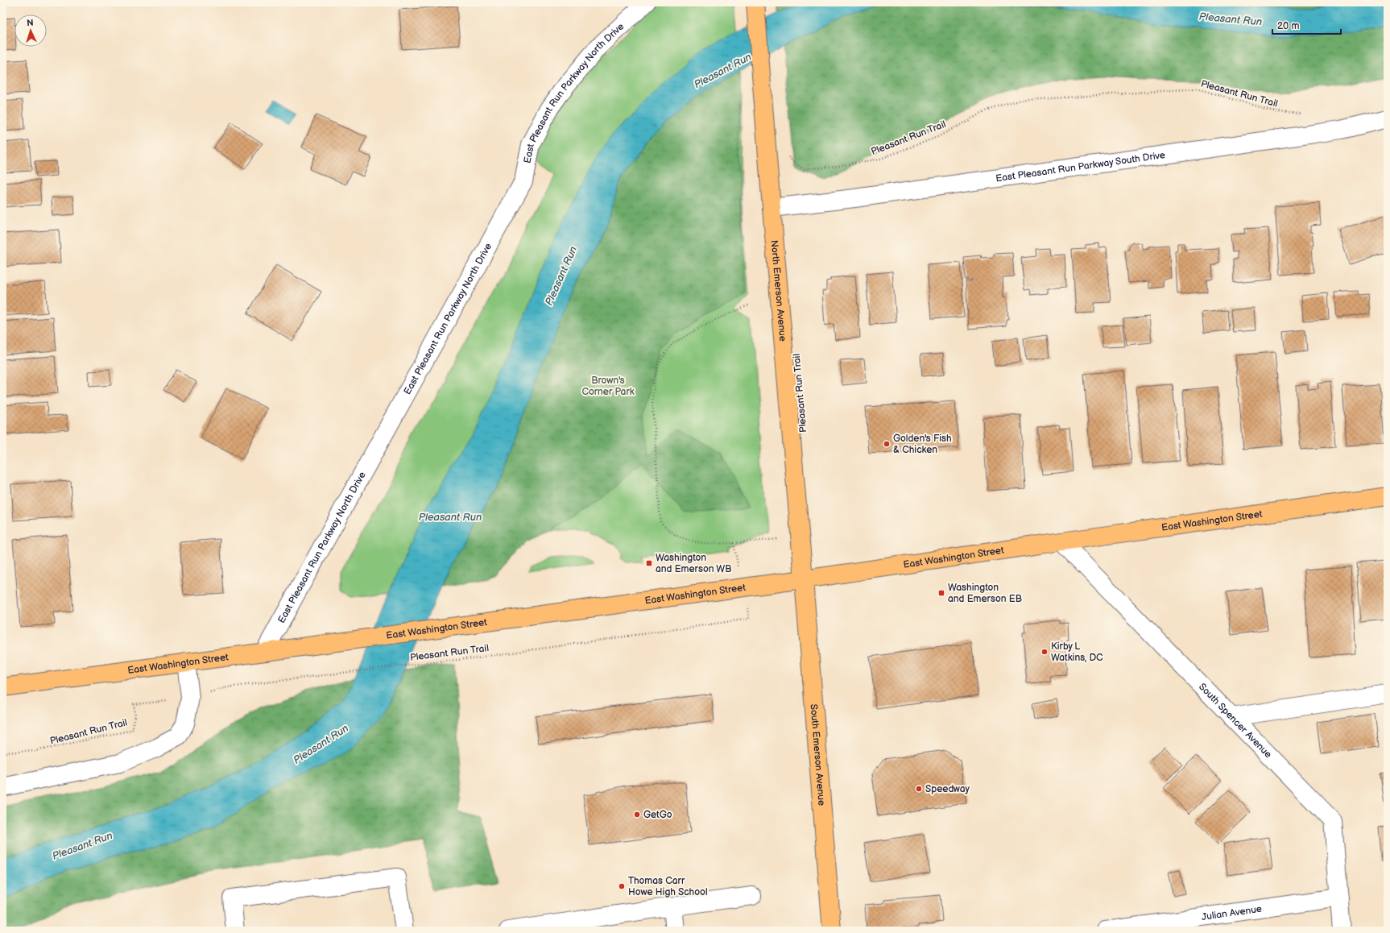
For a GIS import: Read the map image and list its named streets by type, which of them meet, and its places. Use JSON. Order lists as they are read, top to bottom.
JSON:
{
  "streets": {
    "main road": ["North Emerson Avenue", "East Washington Street", "South Emerson Avenue"],
    "street": [
      "East Pleasant Run Parkway North Drive",
      "East Pleasant Run Parkway South Drive",
      "South Spencer Avenue",
      "Julian Avenue"
    ],
    "path": ["Pleasant Run Trail"]
  },
  "crossings": [
    ["East Pleasant Run Parkway North Drive", "East Washington Street"],
    ["East Pleasant Run Parkway South Drive", "North Emerson Avenue"],
    ["North Emerson Avenue", "East Washington Street"],
    ["North Emerson Avenue", "South Emerson Avenue"],
    ["East Washington Street", "South Spencer Avenue"],
    ["East Washington Street", "South Emerson Avenue"],
    ["South Spencer Avenue", "Julian Avenue"]
  ],
  "water": ["Pleasant Run"],
  "parks": ["Brown's Corner Park"],
  "places": {
    "other": [
      "Golden's Fish & Chicken",
      "Kirby L Watkins, DC",
      "Speedway",
      "GetGo",
      "Thomas Carr Howe High School"
    ],
    "transit": ["Washington and Emerson WB", "Washington and Emerson EB"]
  },
  "scale_bar": "20 m",
  "north": "top"
}
